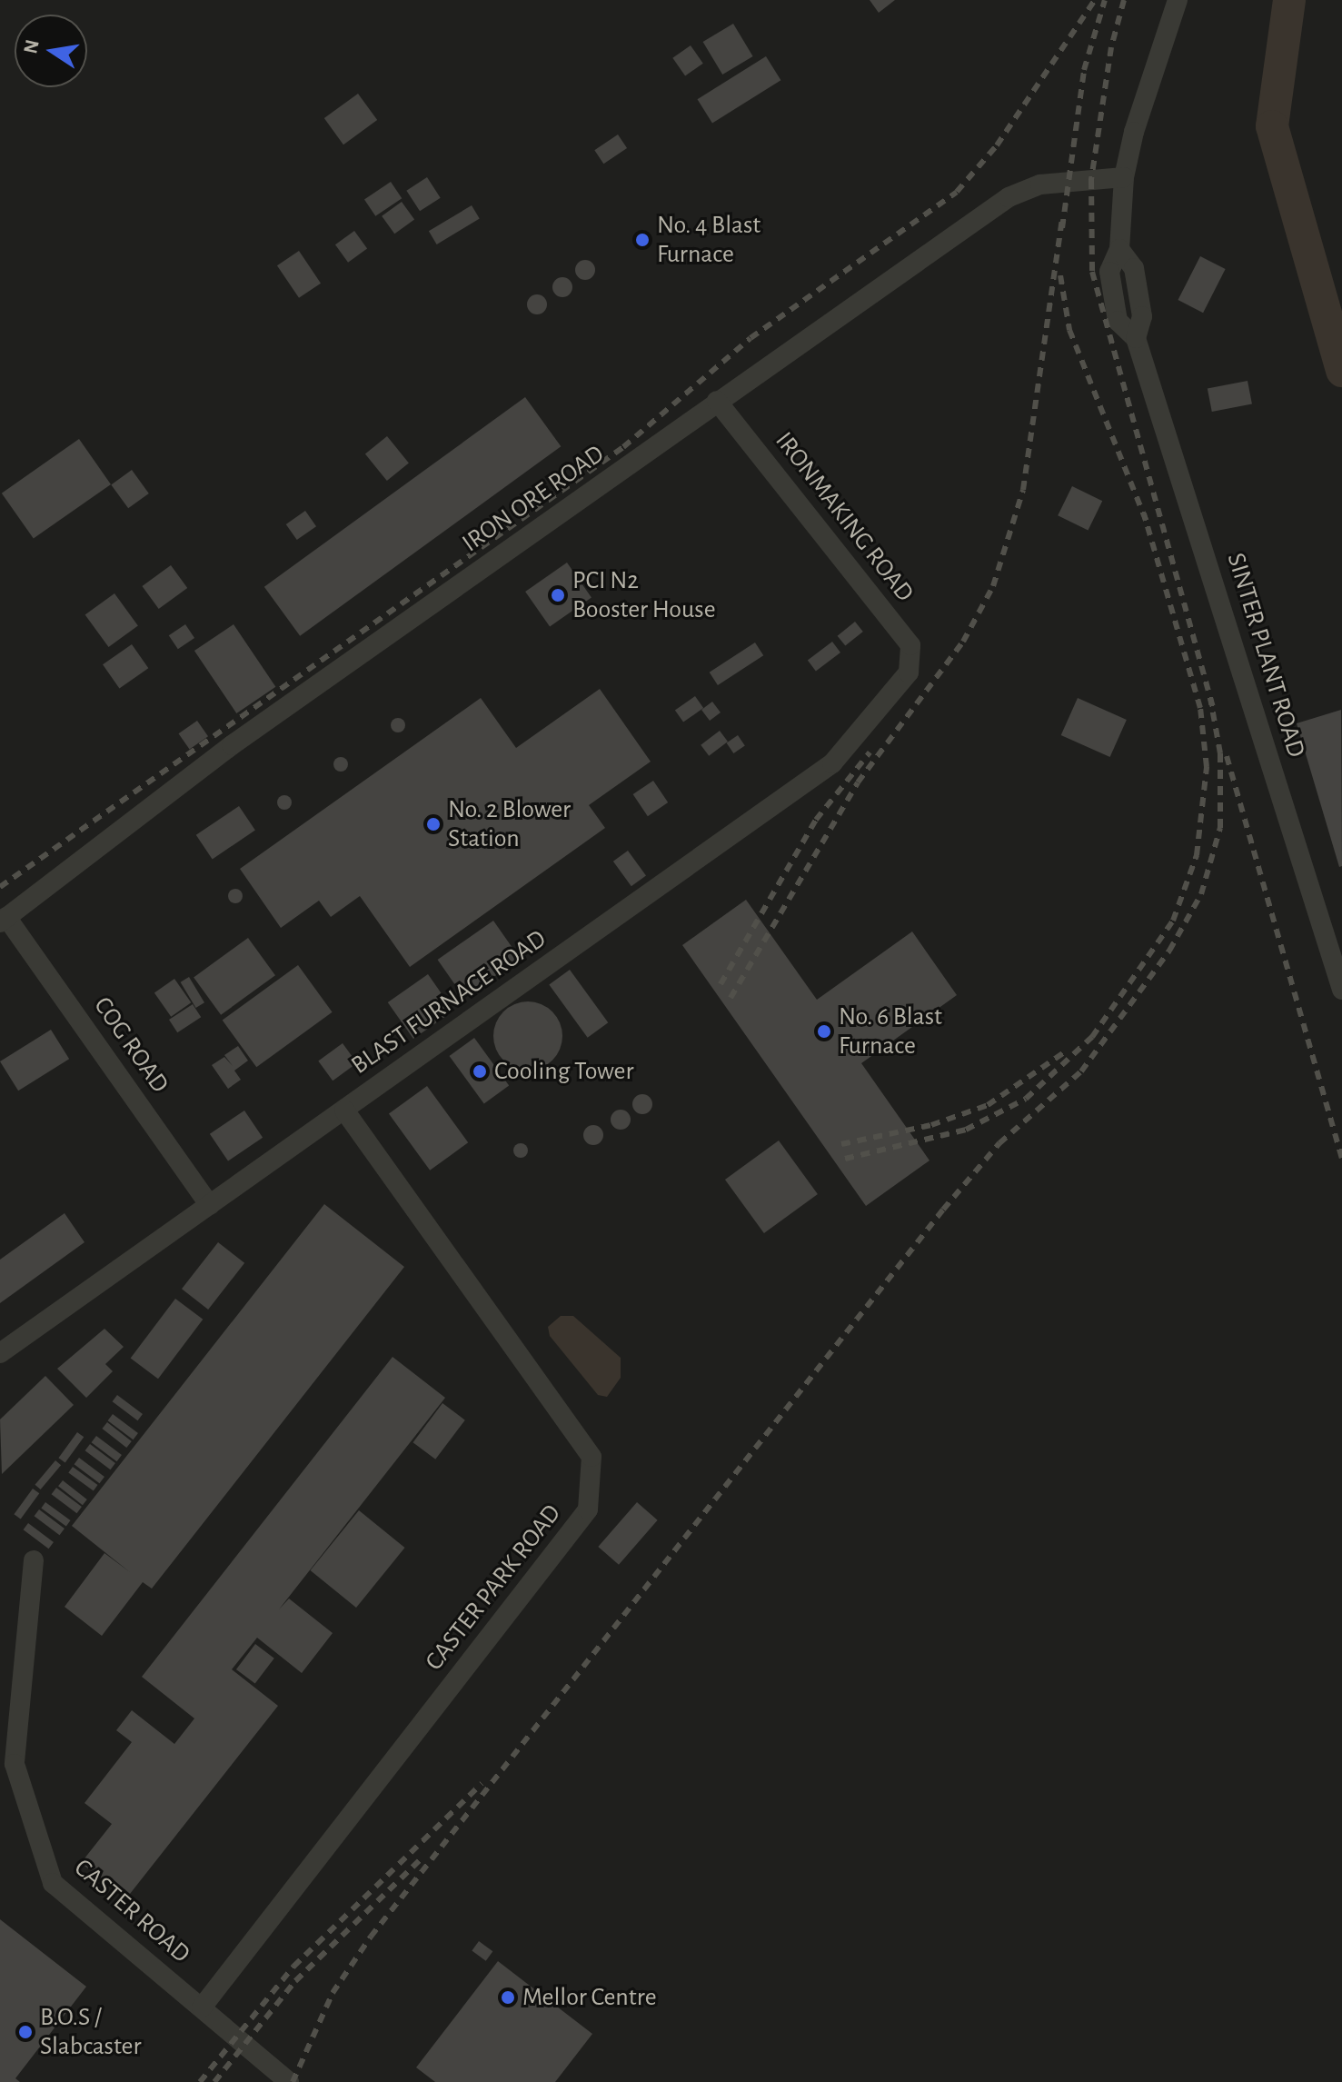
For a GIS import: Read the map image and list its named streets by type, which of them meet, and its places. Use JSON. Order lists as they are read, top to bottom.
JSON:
{
  "streets": {
    "street": [
      "IRON ORE ROAD",
      "IRONMAKING ROAD",
      "SINTER PLANT ROAD",
      "BLAST FURNACE ROAD",
      "COG ROAD",
      "CASTER PARK ROAD",
      "CASTER ROAD"
    ]
  },
  "crossings": [
    ["IRON ORE ROAD", "IRONMAKING ROAD"],
    ["IRON ORE ROAD", "SINTER PLANT ROAD"],
    ["IRON ORE ROAD", "COG ROAD"],
    ["IRONMAKING ROAD", "BLAST FURNACE ROAD"],
    ["BLAST FURNACE ROAD", "COG ROAD"],
    ["BLAST FURNACE ROAD", "CASTER PARK ROAD"],
    ["CASTER PARK ROAD", "CASTER ROAD"]
  ],
  "places": [
    "No. 4 Blast Furnace",
    "PCI N2 Booster House",
    "No. 2 Blower Station",
    "No. 6 Blast Furnace",
    "Cooling Tower",
    "Mellor Centre",
    "B.O.S / Slabcaster"
  ],
  "north": "left"
}
